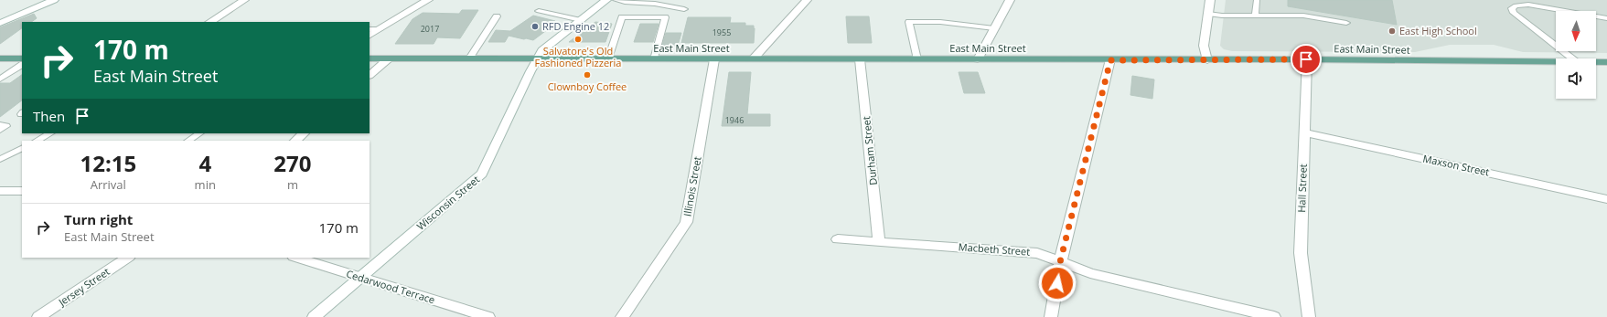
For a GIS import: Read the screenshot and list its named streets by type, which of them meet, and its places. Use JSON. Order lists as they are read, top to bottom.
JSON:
{
  "streets": {
    "main road": ["East Main Street"],
    "street": [
      "Durham Street",
      "Maxson Street",
      "Illinois Street",
      "Hall Street",
      "Wisconsin Street",
      "Macbeth Street",
      "Jersey Street",
      "Cedarwood Terrace"
    ]
  },
  "crossings": [
    ["East Main Street", "Durham Street"],
    ["East Main Street", "Illinois Street"],
    ["East Main Street", "Hall Street"],
    ["East Main Street", "Wisconsin Street"],
    ["Durham Street", "Macbeth Street"],
    ["Maxson Street", "Hall Street"],
    ["Wisconsin Street", "Cedarwood Terrace"]
  ],
  "places": [
    "RFD Engine 12",
    "East High School",
    "Salvatore's Old Fashioned Pizzeria",
    "Clownboy Coffee"
  ],
  "house_numbers": ["2017", "1955", "1946"],
  "north": "bottom",
  "page": {
    "turn": ["170 m", "East Main Street"],
    "then": "Then",
    "eta": [
      "12:15",
      "Arrival",
      "4",
      "min",
      "270",
      "m"
    ],
    "list": [
      {
        "name": "Turn right",
        "note": "East Main Street",
        "value": "170 m"
      }
    ]
  }
}
